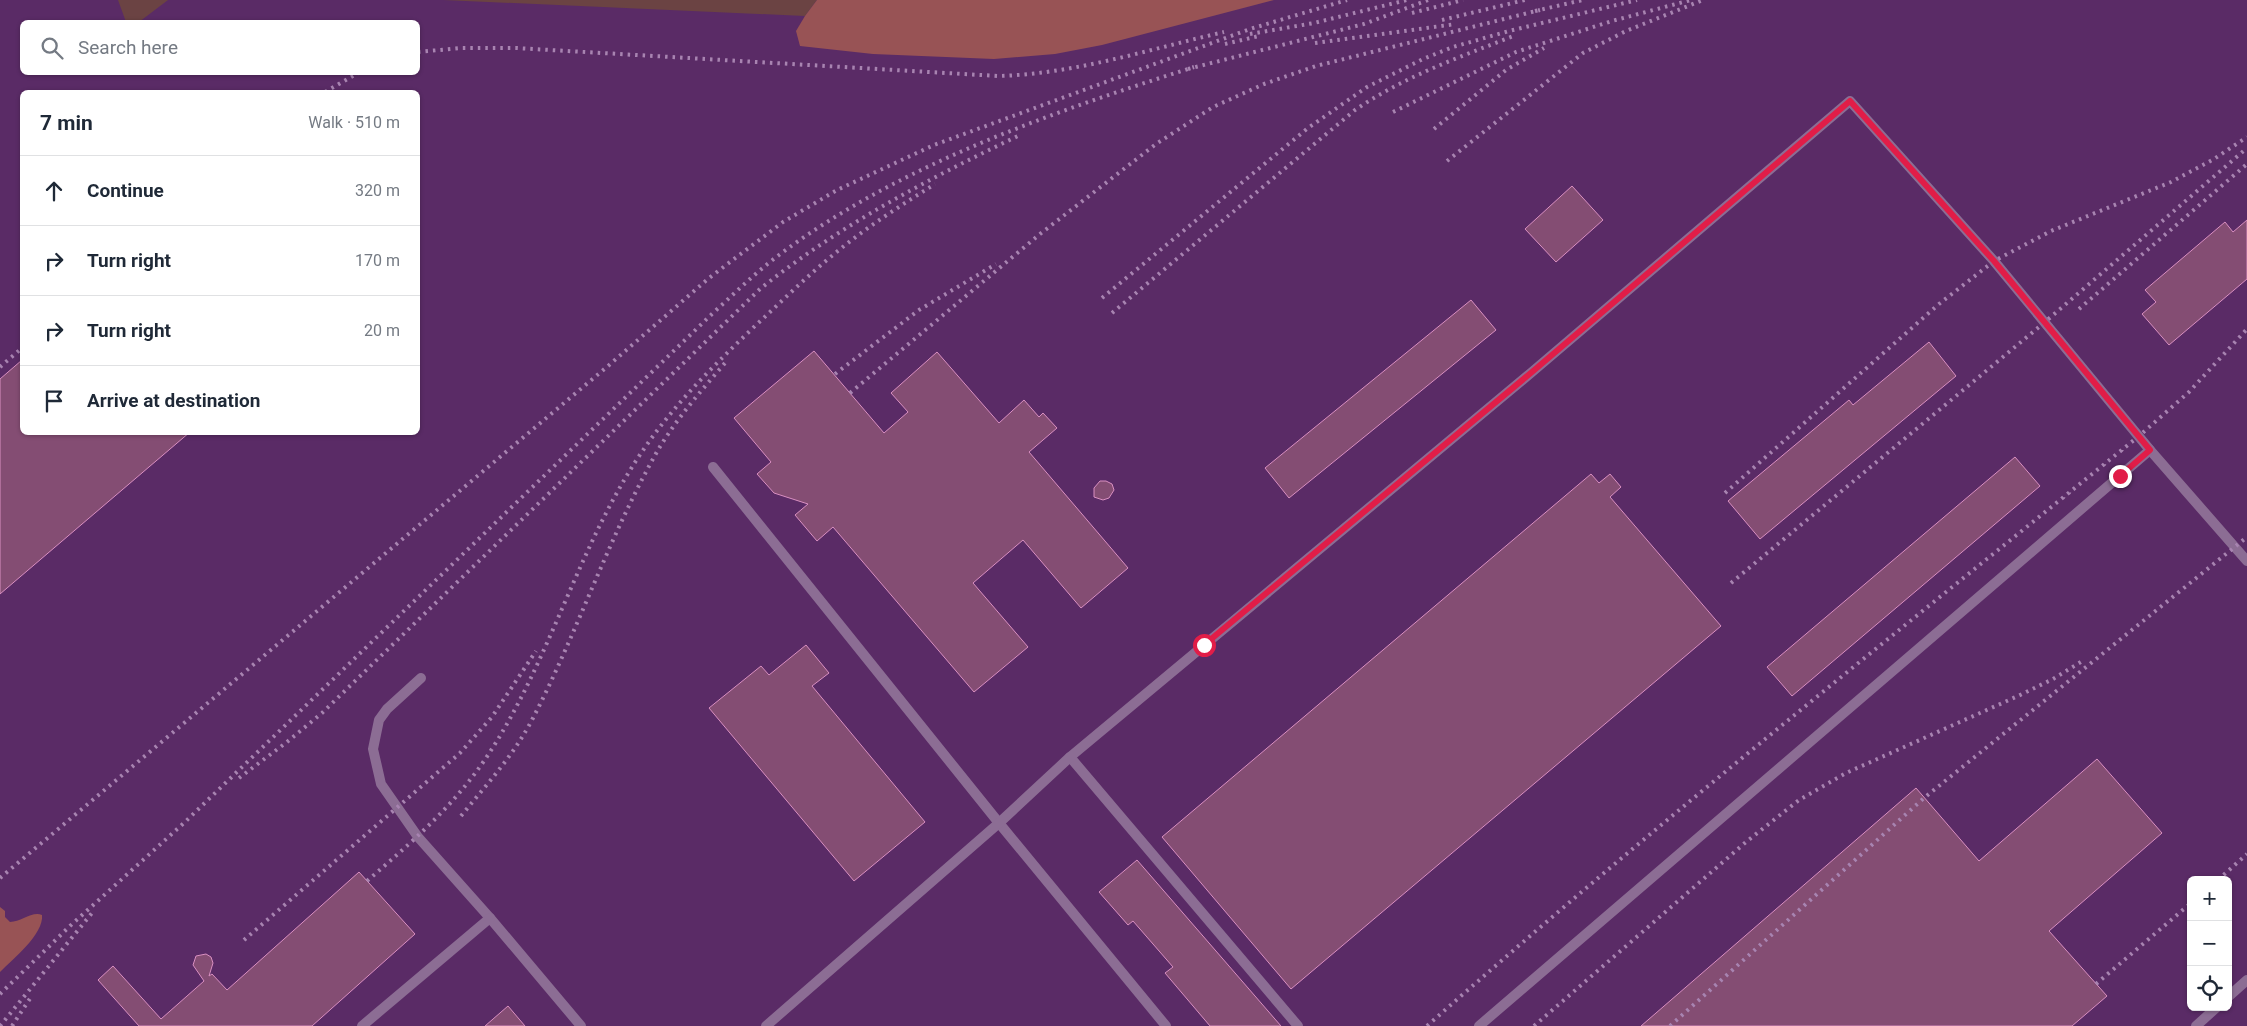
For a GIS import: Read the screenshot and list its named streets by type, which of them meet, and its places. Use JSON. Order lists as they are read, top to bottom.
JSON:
{
  "page": {
    "search": "Search here",
    "heading": ["7 min", "Walk · 510 m"],
    "list": [
      ["Continue", "320 m"],
      ["Turn right", "170 m"],
      ["Turn right", "20 m"],
      "Arrive at destination"
    ],
    "map_buttons": ["+", "−"]
  }
}
